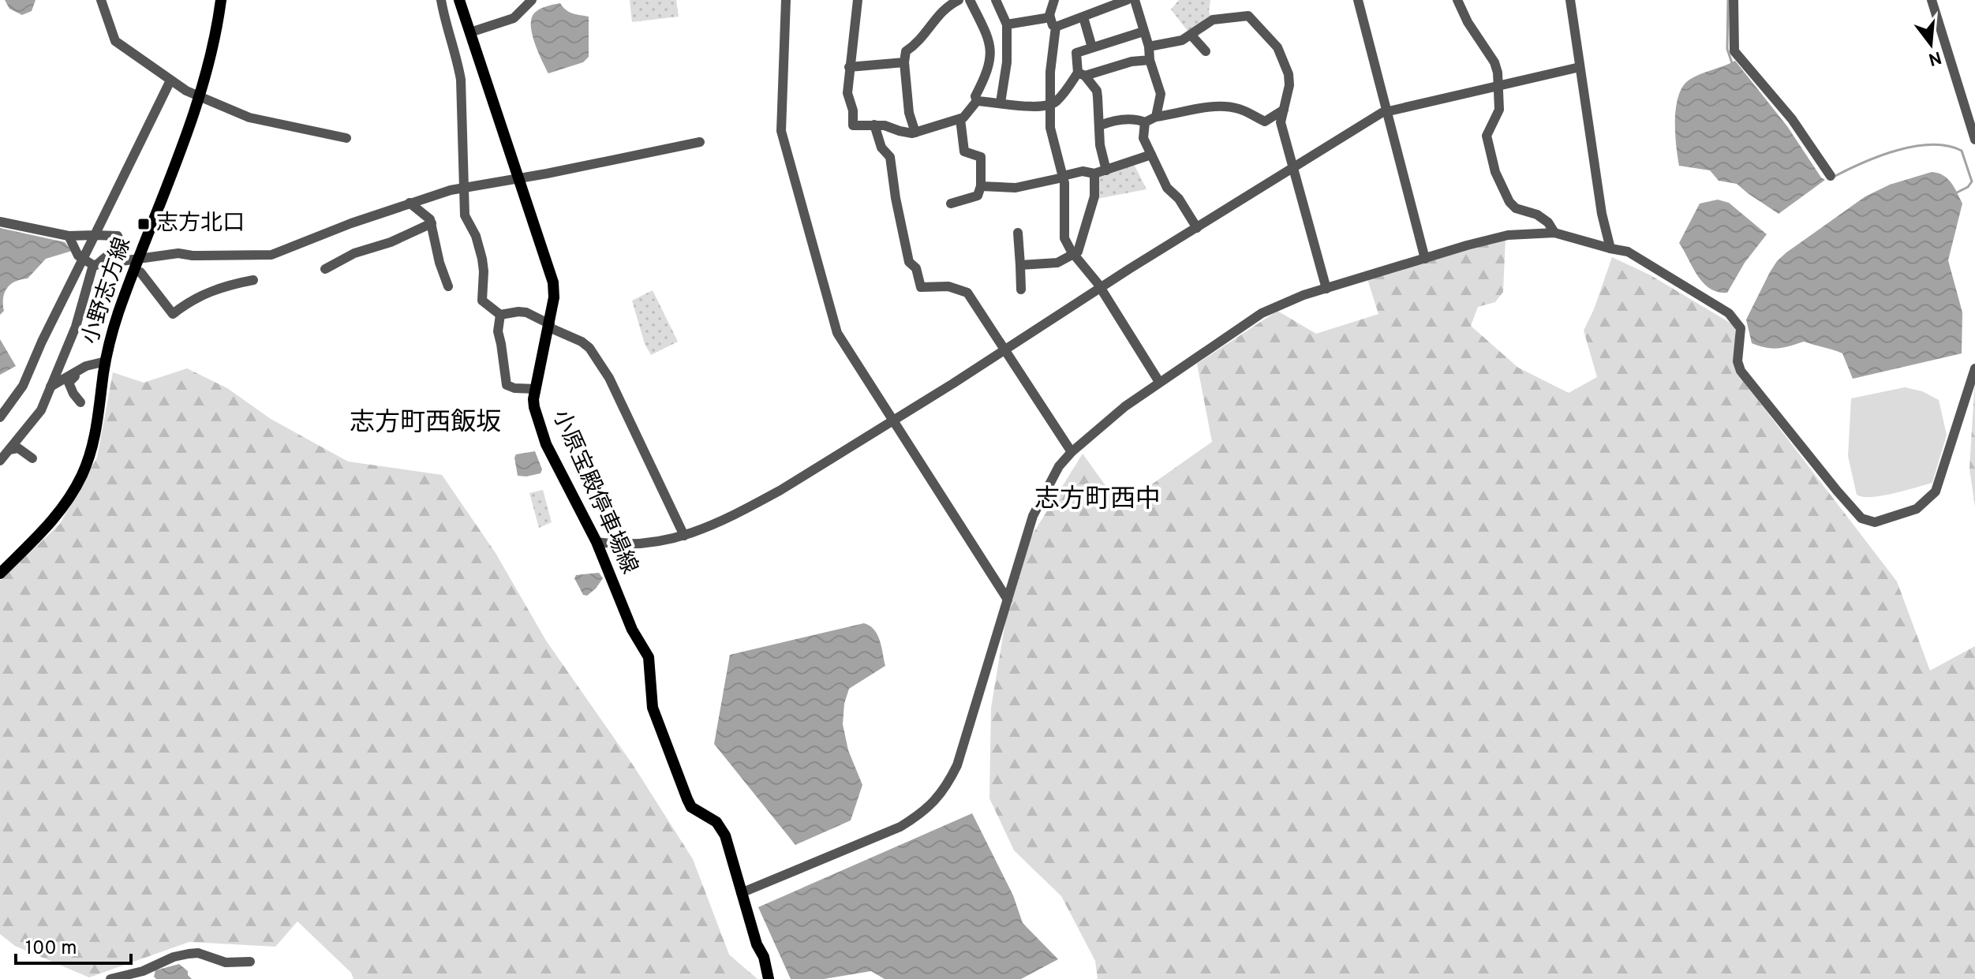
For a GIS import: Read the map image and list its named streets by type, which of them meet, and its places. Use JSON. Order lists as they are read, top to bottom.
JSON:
{
  "streets": {
    "main road": ["小野志方線", "小原宝殿停車場線"]
  },
  "districts": ["志方町西飯坂", "志方町西中"],
  "places": {
    "transit": ["志方北口"]
  },
  "scale_bar": "100 m",
  "north": "bottom"
}
